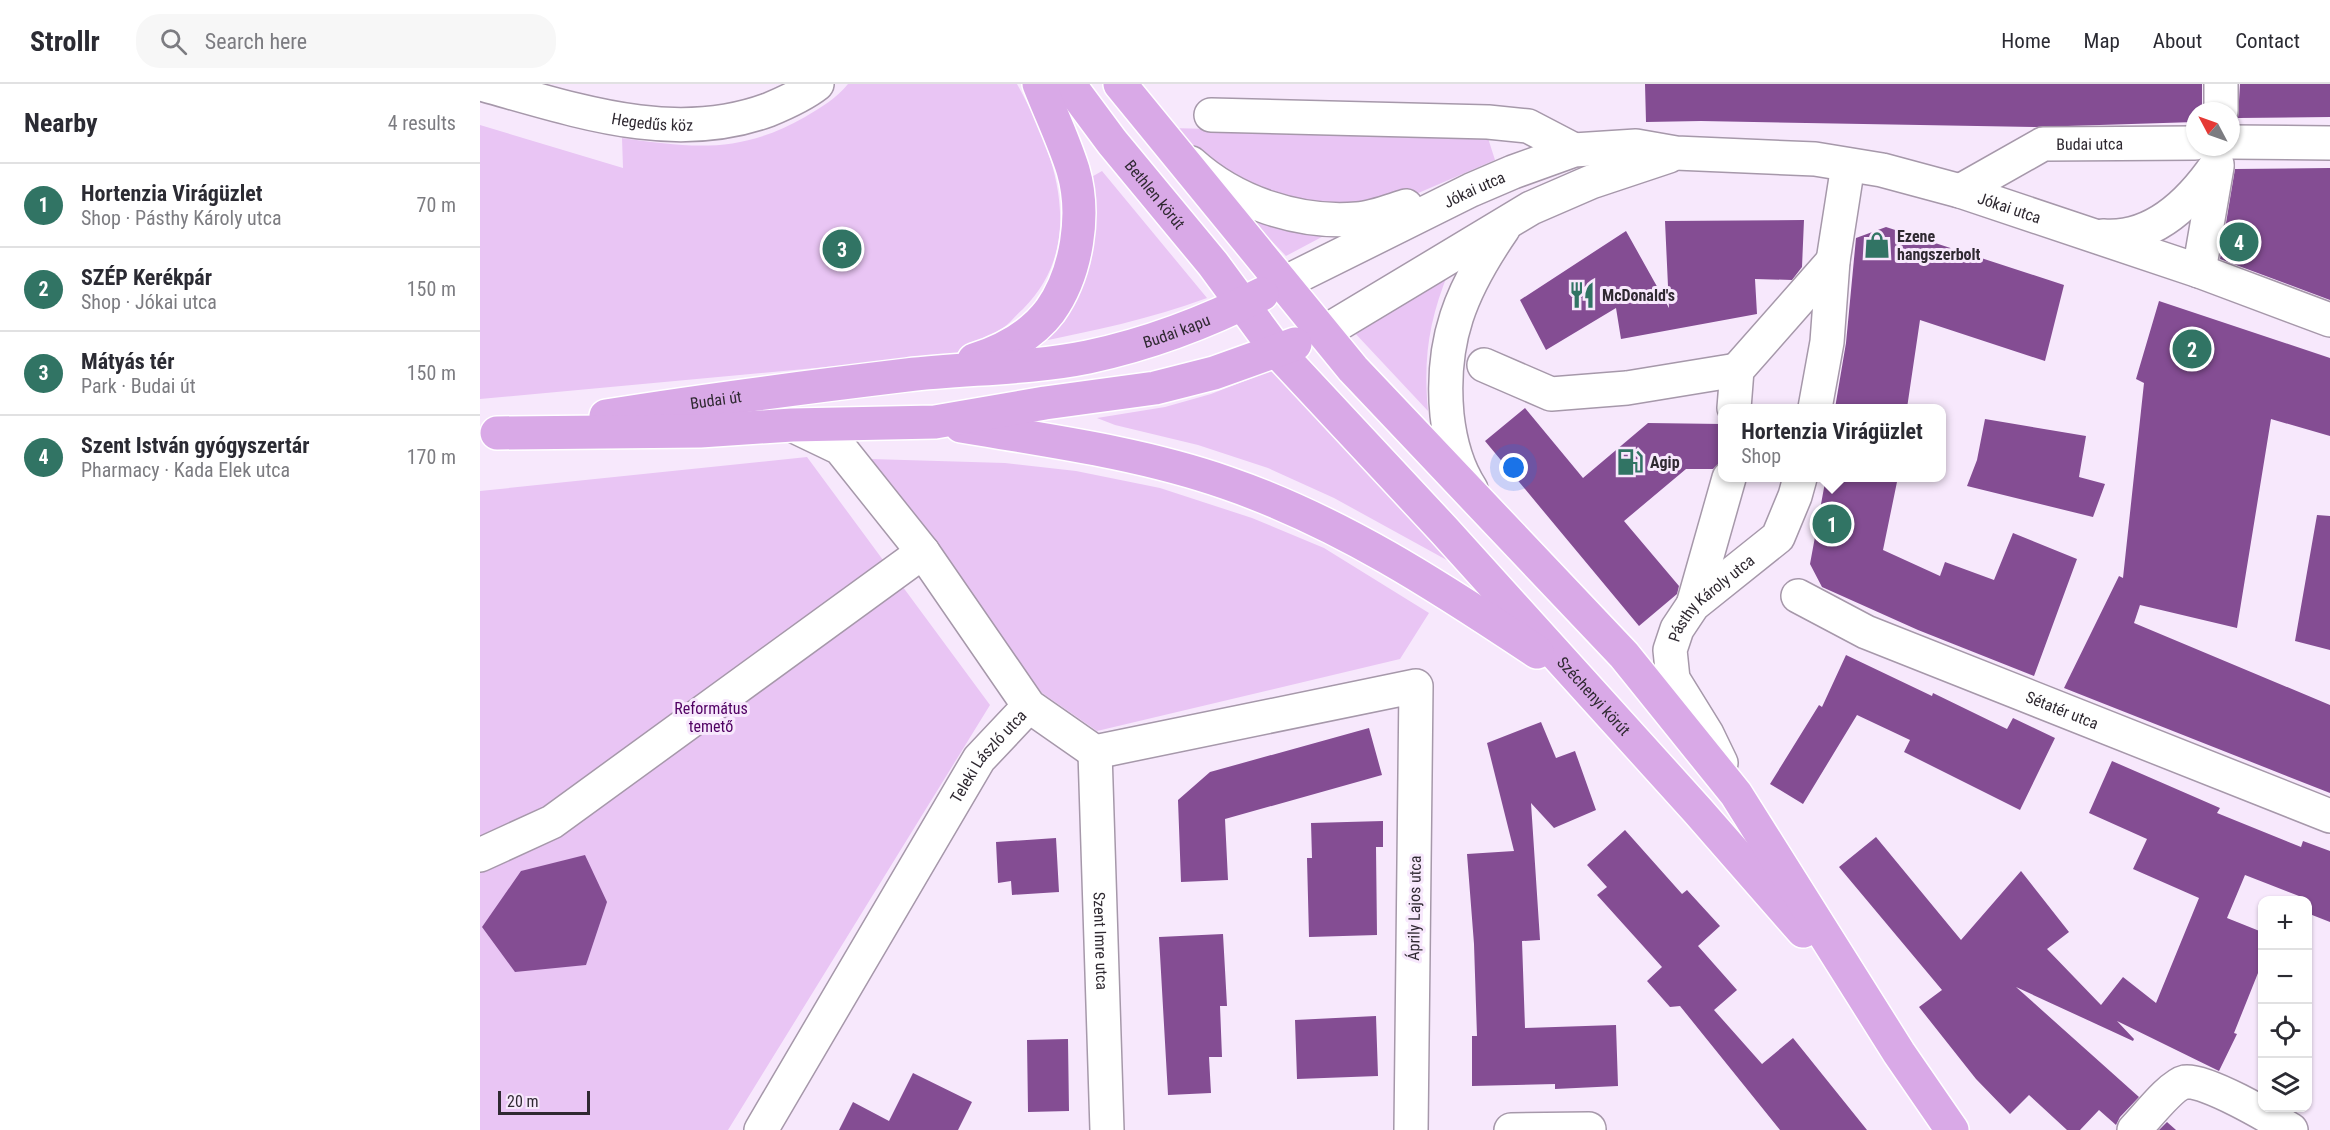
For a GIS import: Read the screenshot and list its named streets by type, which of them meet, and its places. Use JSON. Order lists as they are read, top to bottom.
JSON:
{
  "streets": {
    "main road": [
      "Bethlen körút",
      "Budai kapu",
      "Budai út",
      "Széchenyi körút"
    ],
    "street": [
      "Hegedűs köz",
      "Budai utca",
      "Jókai utca",
      "Pásthy Károly utca",
      "Sétatér utca",
      "Teleki László utca",
      "Áprily Lajos utca",
      "Szent Imre utca"
    ]
  },
  "crossings": [
    ["Budai utca", "Jókai utca"],
    ["Jókai utca", "Budai kapu"],
    ["Jókai utca", "Széchenyi körút"],
    ["Bethlen körút", "Budai kapu"],
    ["Budai kapu", "Budai út"],
    ["Pásthy Károly utca", "Széchenyi körút"],
    ["Teleki László utca", "Áprily Lajos utca"],
    ["Teleki László utca", "Szent Imre utca"],
    ["Áprily Lajos utca", "Szent Imre utca"]
  ],
  "parks": ["Református temető"],
  "places": {
    "shop": ["Ezene hangszerbolt"],
    "restaurant": ["McDonald's"],
    "fuel station": ["Agip"]
  },
  "scale_bar": "20 m",
  "north": "top left",
  "page": {
    "header": "Strollr",
    "search": "Search here",
    "nav": [
      "Home",
      "Map",
      "About",
      "Contact"
    ],
    "heading": ["Nearby", "4 results"],
    "list": [
      {
        "mark": "1",
        "name": "Hortenzia Virágüzlet",
        "note": "Shop · Pásthy Károly utca",
        "value": "70 m"
      },
      {
        "mark": "2",
        "name": "SZÉP Kerékpár",
        "note": "Shop · Jókai utca",
        "value": "150 m"
      },
      {
        "mark": "3",
        "name": "Mátyás tér",
        "note": "Park · Budai út",
        "value": "150 m"
      },
      {
        "mark": "4",
        "name": "Szent István gyógyszertár",
        "note": "Pharmacy · Kada Elek utca",
        "value": "170 m"
      }
    ],
    "pins": [
      "4",
      "3",
      "2",
      "1"
    ],
    "popup": ["Hortenzia Virágüzlet", "Shop"],
    "map_buttons": ["+", "−"],
    "scale": "20 m"
  }
}
